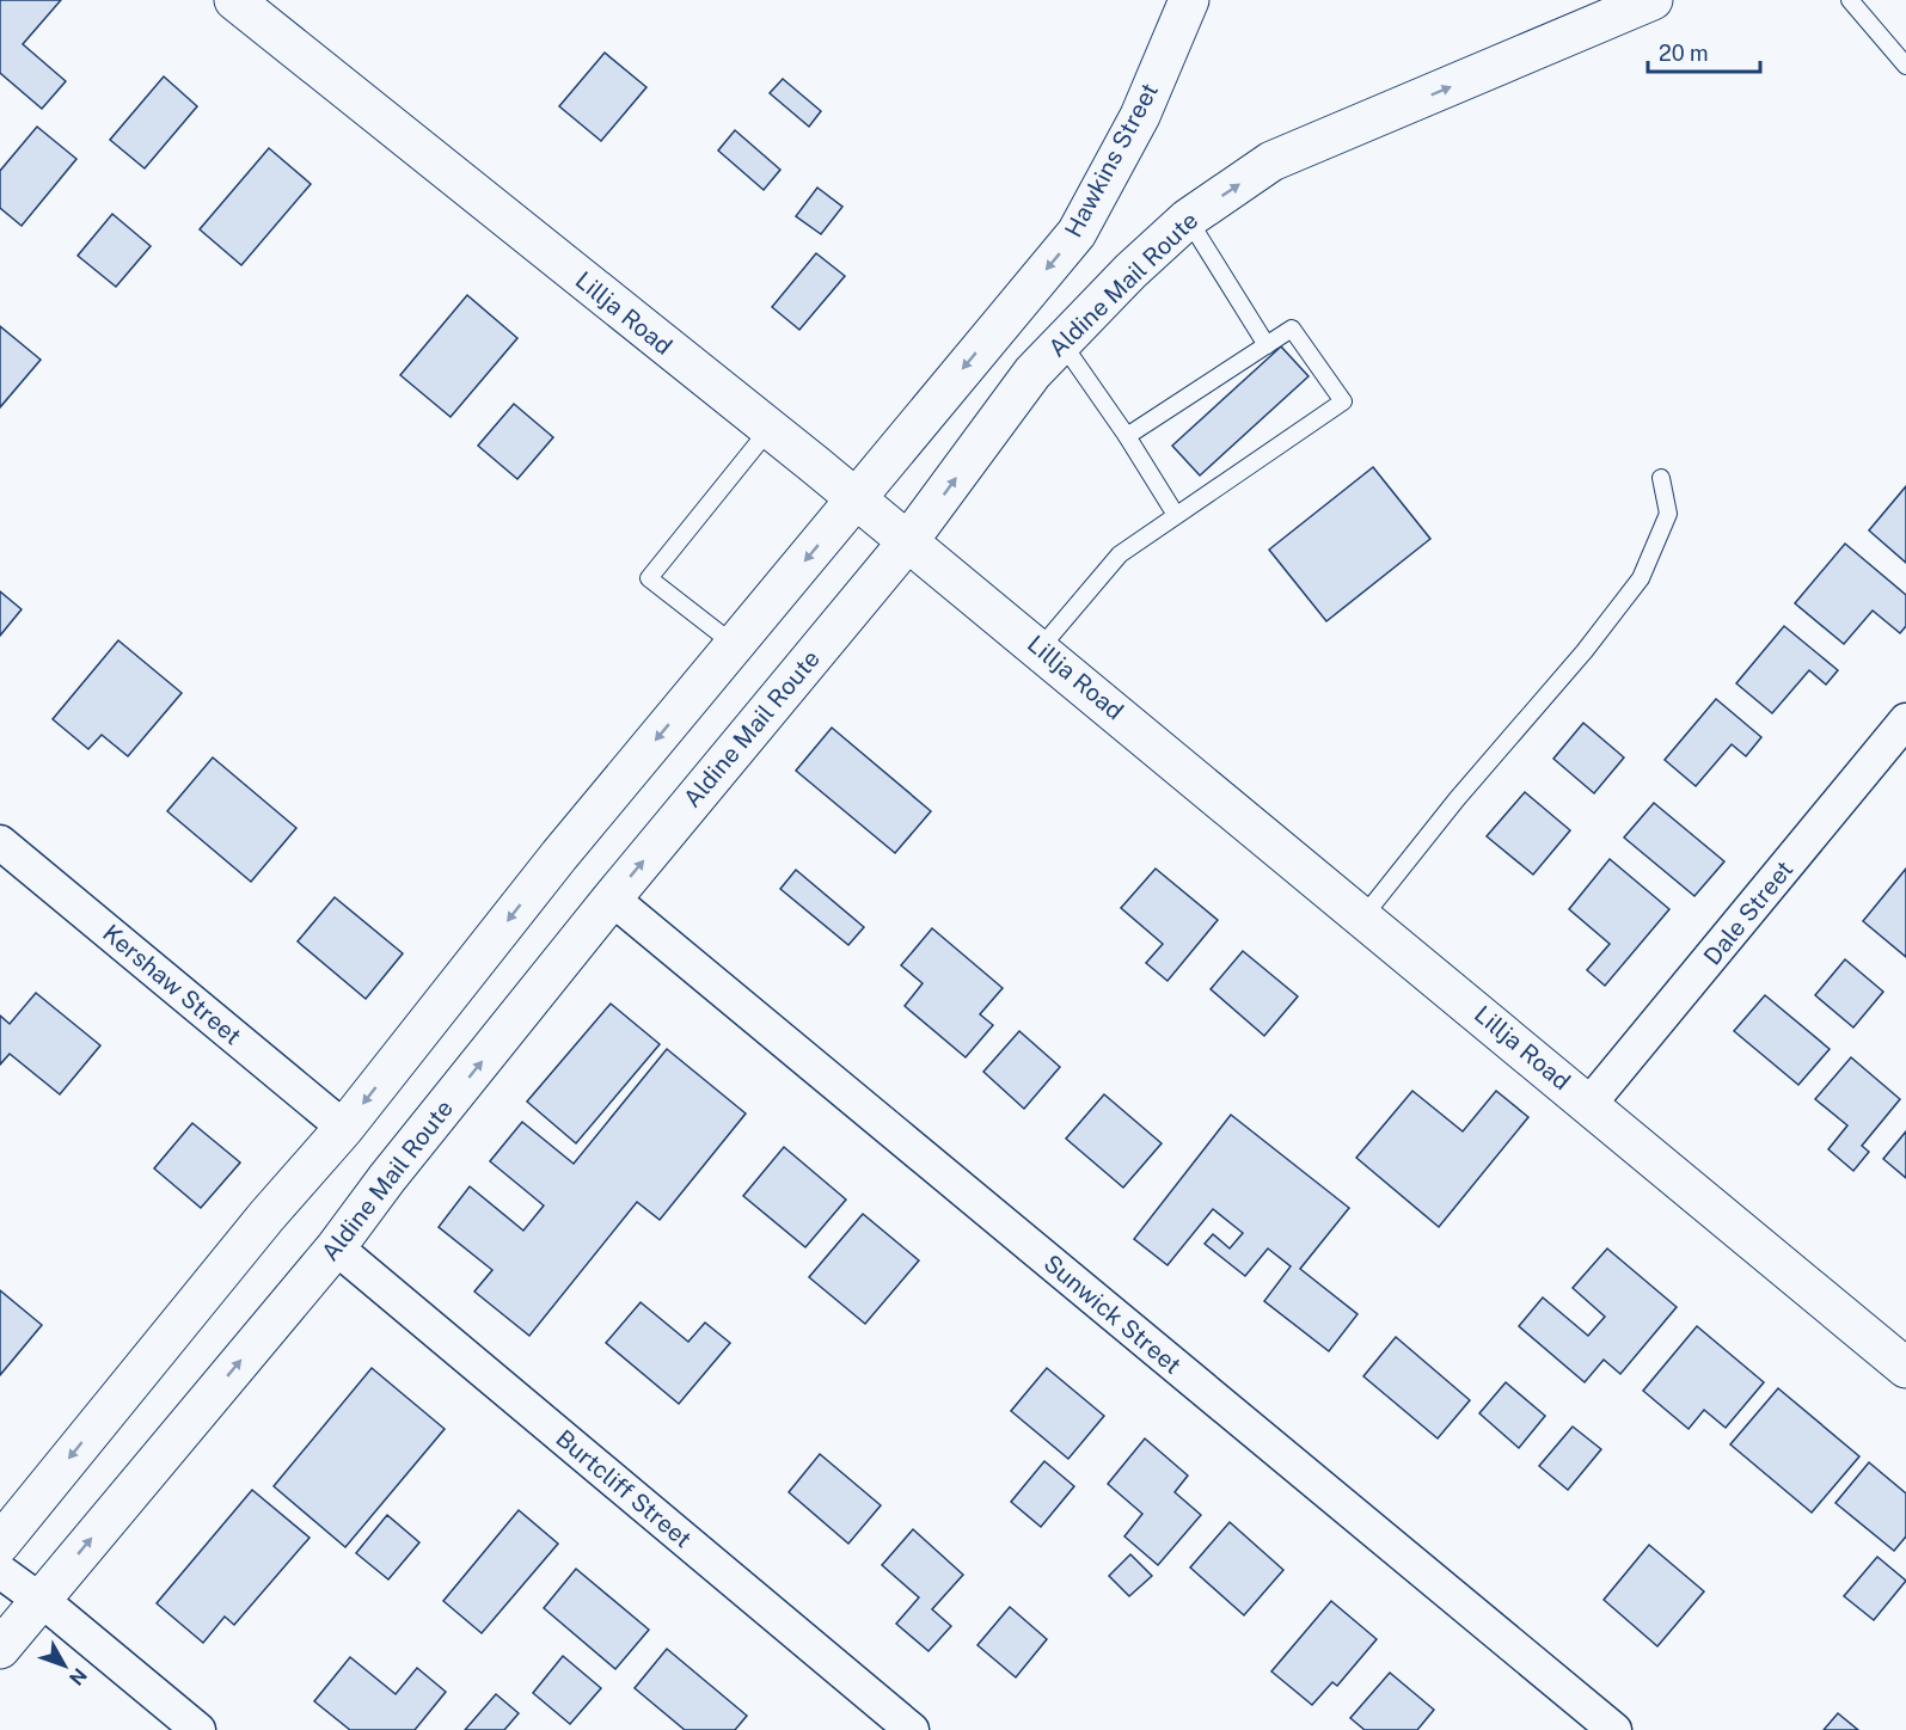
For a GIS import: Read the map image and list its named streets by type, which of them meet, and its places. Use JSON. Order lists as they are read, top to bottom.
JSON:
{
  "streets": {
    "main road": ["Hawkins Street", "Aldine Mail Route", "Lillja Road"],
    "street": [
      "Dale Street",
      "Kershaw Street",
      "Sunwick Street",
      "Burtcliff Street"
    ]
  },
  "crossings": [
    ["Hawkins Street", "Lillja Road"],
    ["Aldine Mail Route", "Lillja Road"],
    ["Aldine Mail Route", "Sunwick Street"],
    ["Aldine Mail Route", "Burtcliff Street"],
    ["Lillja Road", "Dale Street"]
  ],
  "one_way": ["Hawkins Street"],
  "scale_bar": "20 m",
  "north": "bottom right"
}
